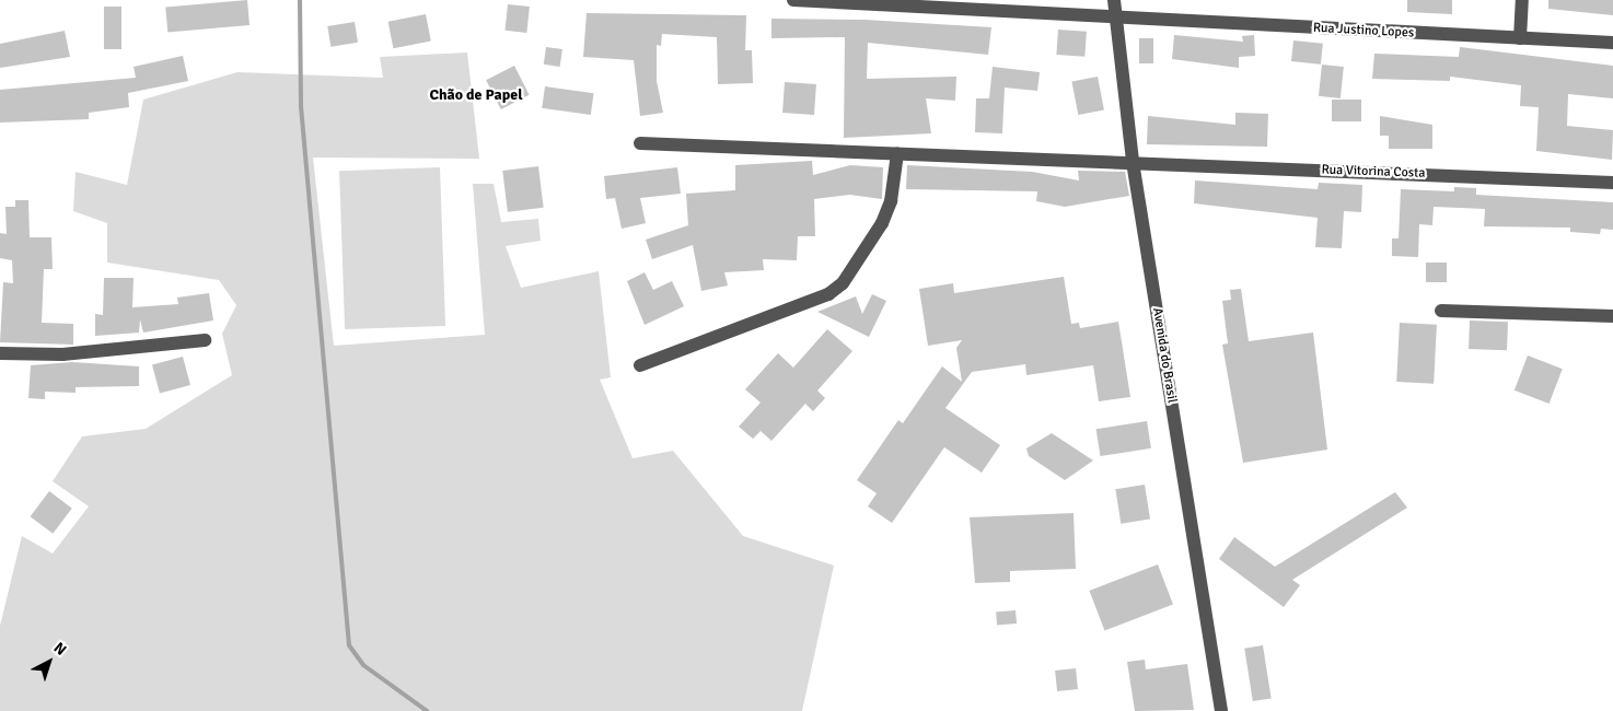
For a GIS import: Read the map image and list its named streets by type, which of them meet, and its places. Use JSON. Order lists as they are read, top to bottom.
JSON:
{
  "streets": {
    "street": ["Rua Justino Lopes", "Rua Vitorina Costa", "Avenida do Brasil"]
  },
  "crossings": [
    ["Rua Justino Lopes", "Avenida do Brasil"],
    ["Rua Vitorina Costa", "Avenida do Brasil"]
  ],
  "districts": ["Chão de Papel"],
  "north": "top right"
}
